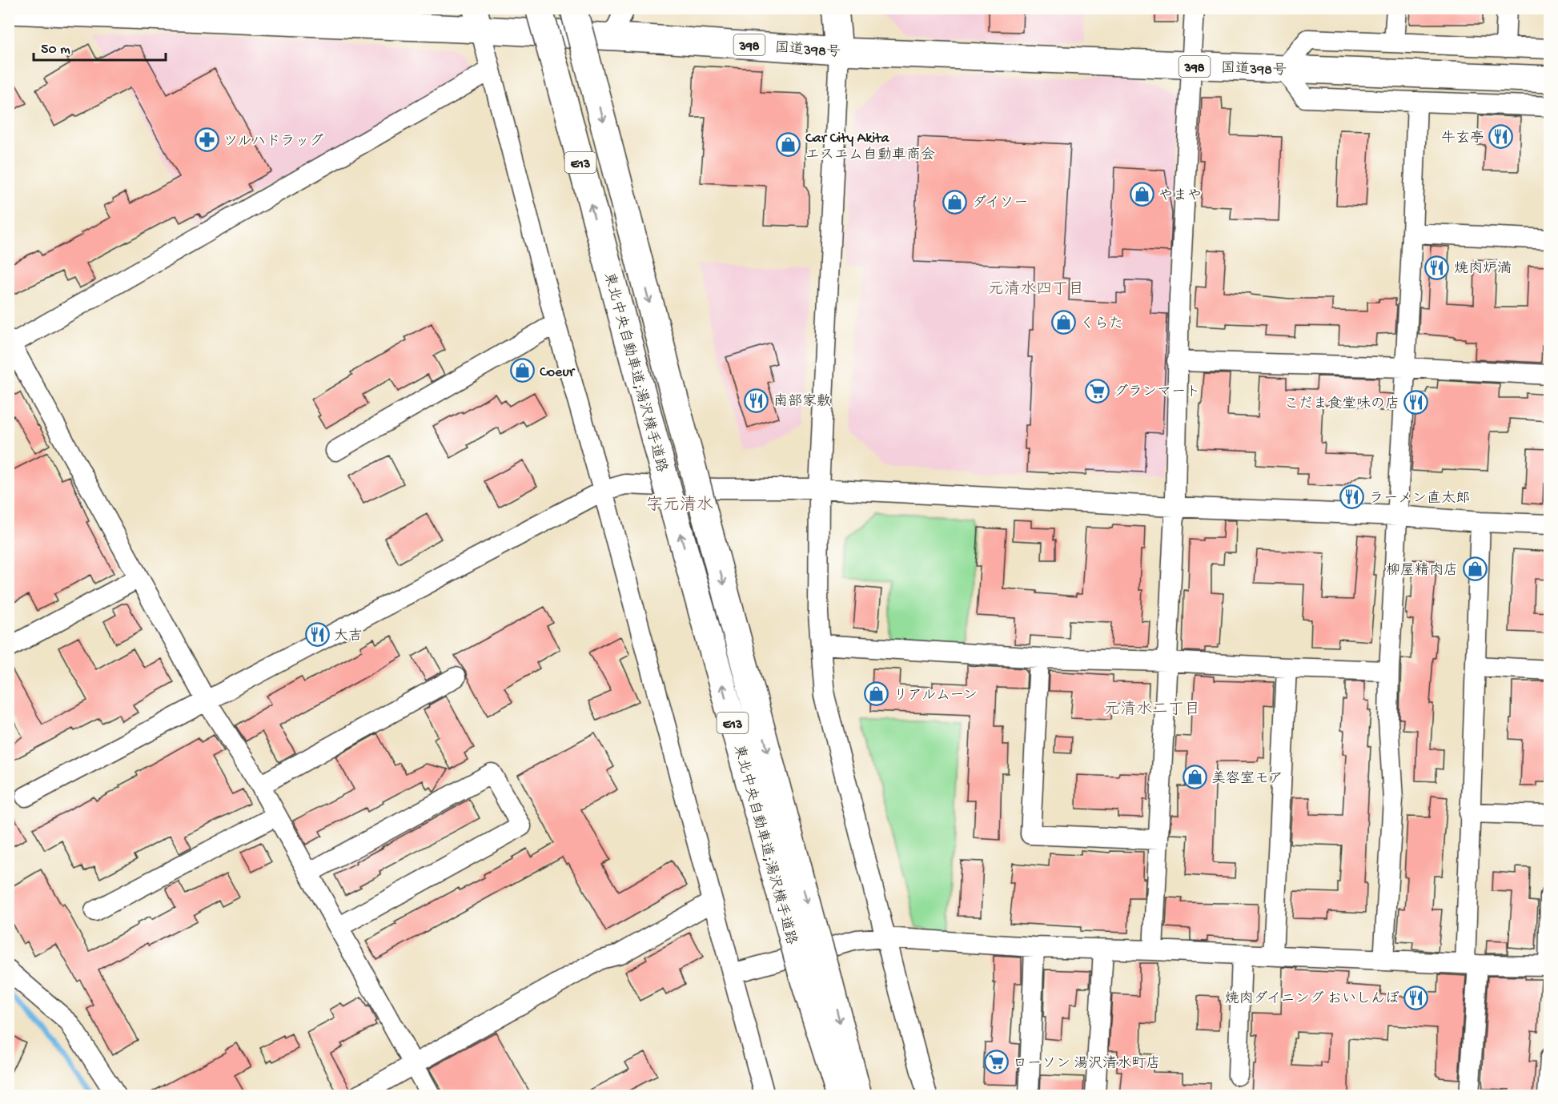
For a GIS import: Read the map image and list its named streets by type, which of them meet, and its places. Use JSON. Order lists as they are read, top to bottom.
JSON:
{
  "streets": {
    "highway": [
      "398",
      "国道398号",
      "E13",
      "東北中央自動車道;湯沢横手道路"
    ]
  },
  "districts": ["元清水四丁目", "字元清水", "元清水二丁目"],
  "places": {
    "restaurant": [
      "牛玄亭",
      "焼肉炉満",
      "南部家敷",
      "こだま食堂味の店",
      "ラーメン直太郎",
      "大吉",
      "焼肉ダイニング おいしんぼ"
    ],
    "pharmacy": ["ツルハドラッグ"],
    "shop": [
      "Car City Akita エスエム自動車商会",
      "やまや",
      "ダイソー",
      "くらた",
      "Coeur",
      "柳屋精肉店",
      "リアルムーン",
      "美容室モア"
    ],
    "supermarket": ["グランマート", "ローソン 湯沢清水町店"]
  },
  "scale_bar": "50 m"
}
